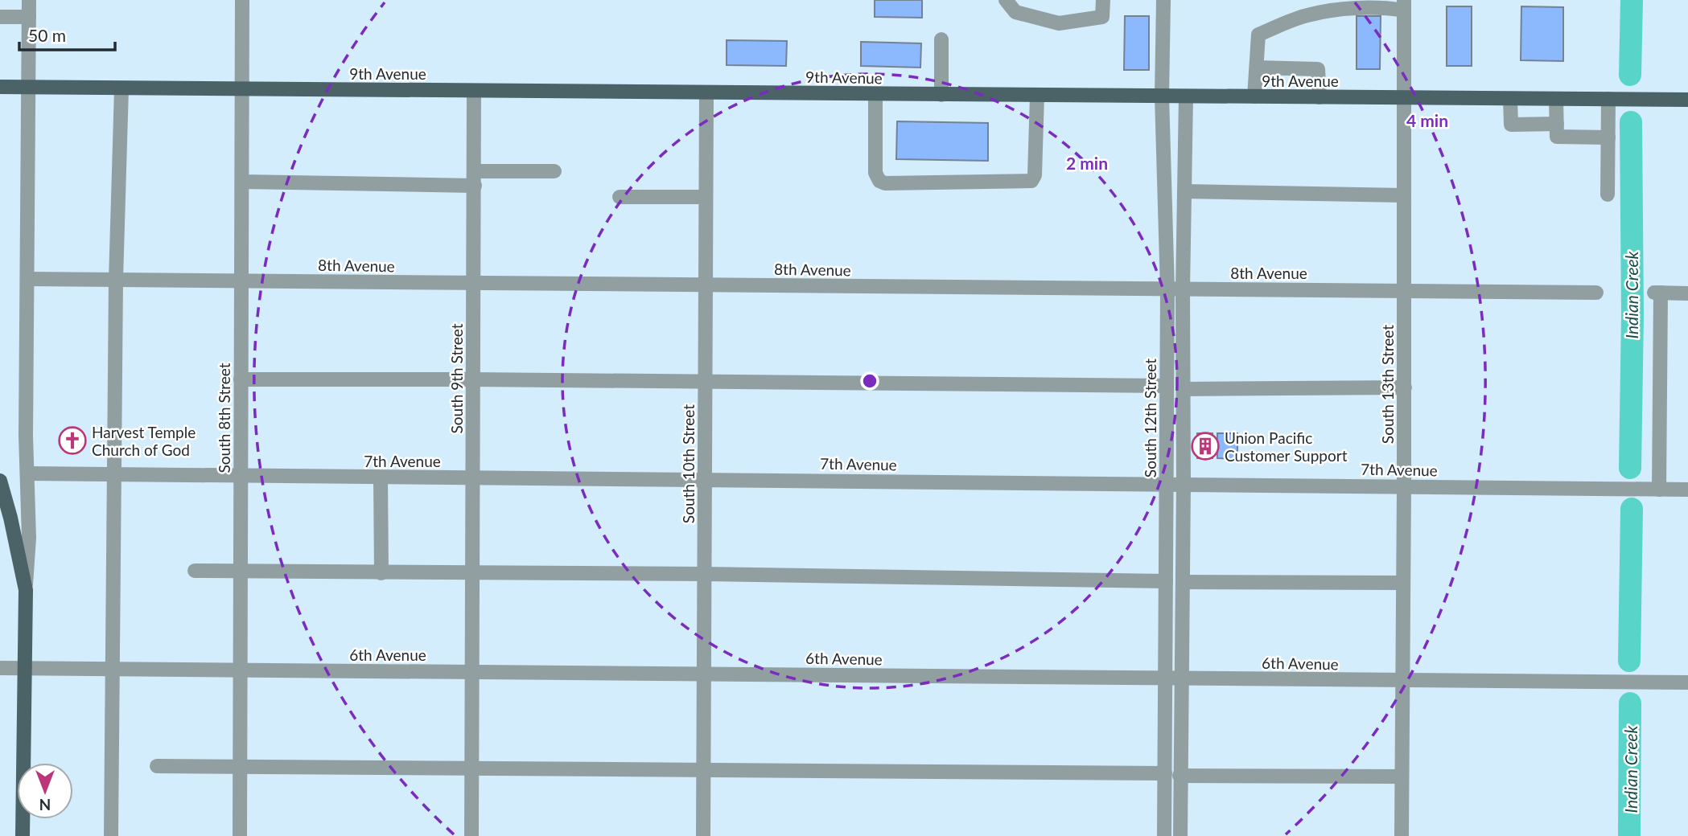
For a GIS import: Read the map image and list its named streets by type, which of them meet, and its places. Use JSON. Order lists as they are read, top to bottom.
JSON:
{
  "streets": {
    "main road": ["9th Avenue"],
    "street": [
      "8th Avenue",
      "South 9th Street",
      "South 13th Street",
      "South 8th Street",
      "South 12th Street",
      "7th Avenue",
      "South 10th Street",
      "6th Avenue"
    ]
  },
  "crossings": [
    ["9th Avenue", "South 9th Street"],
    ["9th Avenue", "South 13th Street"],
    ["9th Avenue", "South 8th Street"],
    ["9th Avenue", "South 12th Street"],
    ["9th Avenue", "South 10th Street"],
    ["8th Avenue", "South 9th Street"],
    ["8th Avenue", "South 13th Street"],
    ["8th Avenue", "South 8th Street"],
    ["8th Avenue", "South 12th Street"],
    ["8th Avenue", "South 10th Street"],
    ["South 9th Street", "7th Avenue"],
    ["South 9th Street", "6th Avenue"],
    ["South 13th Street", "7th Avenue"],
    ["South 13th Street", "6th Avenue"],
    ["South 8th Street", "7th Avenue"],
    ["South 8th Street", "6th Avenue"],
    ["South 12th Street", "7th Avenue"],
    ["South 12th Street", "6th Avenue"],
    ["7th Avenue", "South 10th Street"],
    ["South 10th Street", "6th Avenue"]
  ],
  "water": ["Indian Creek"],
  "places": {
    "church": ["Harvest Temple Church of God"],
    "building": ["Union Pacific Customer Support"]
  },
  "scale_bar": "50 m",
  "north": "bottom",
  "rings": ["4 min", "2 min"]
}
